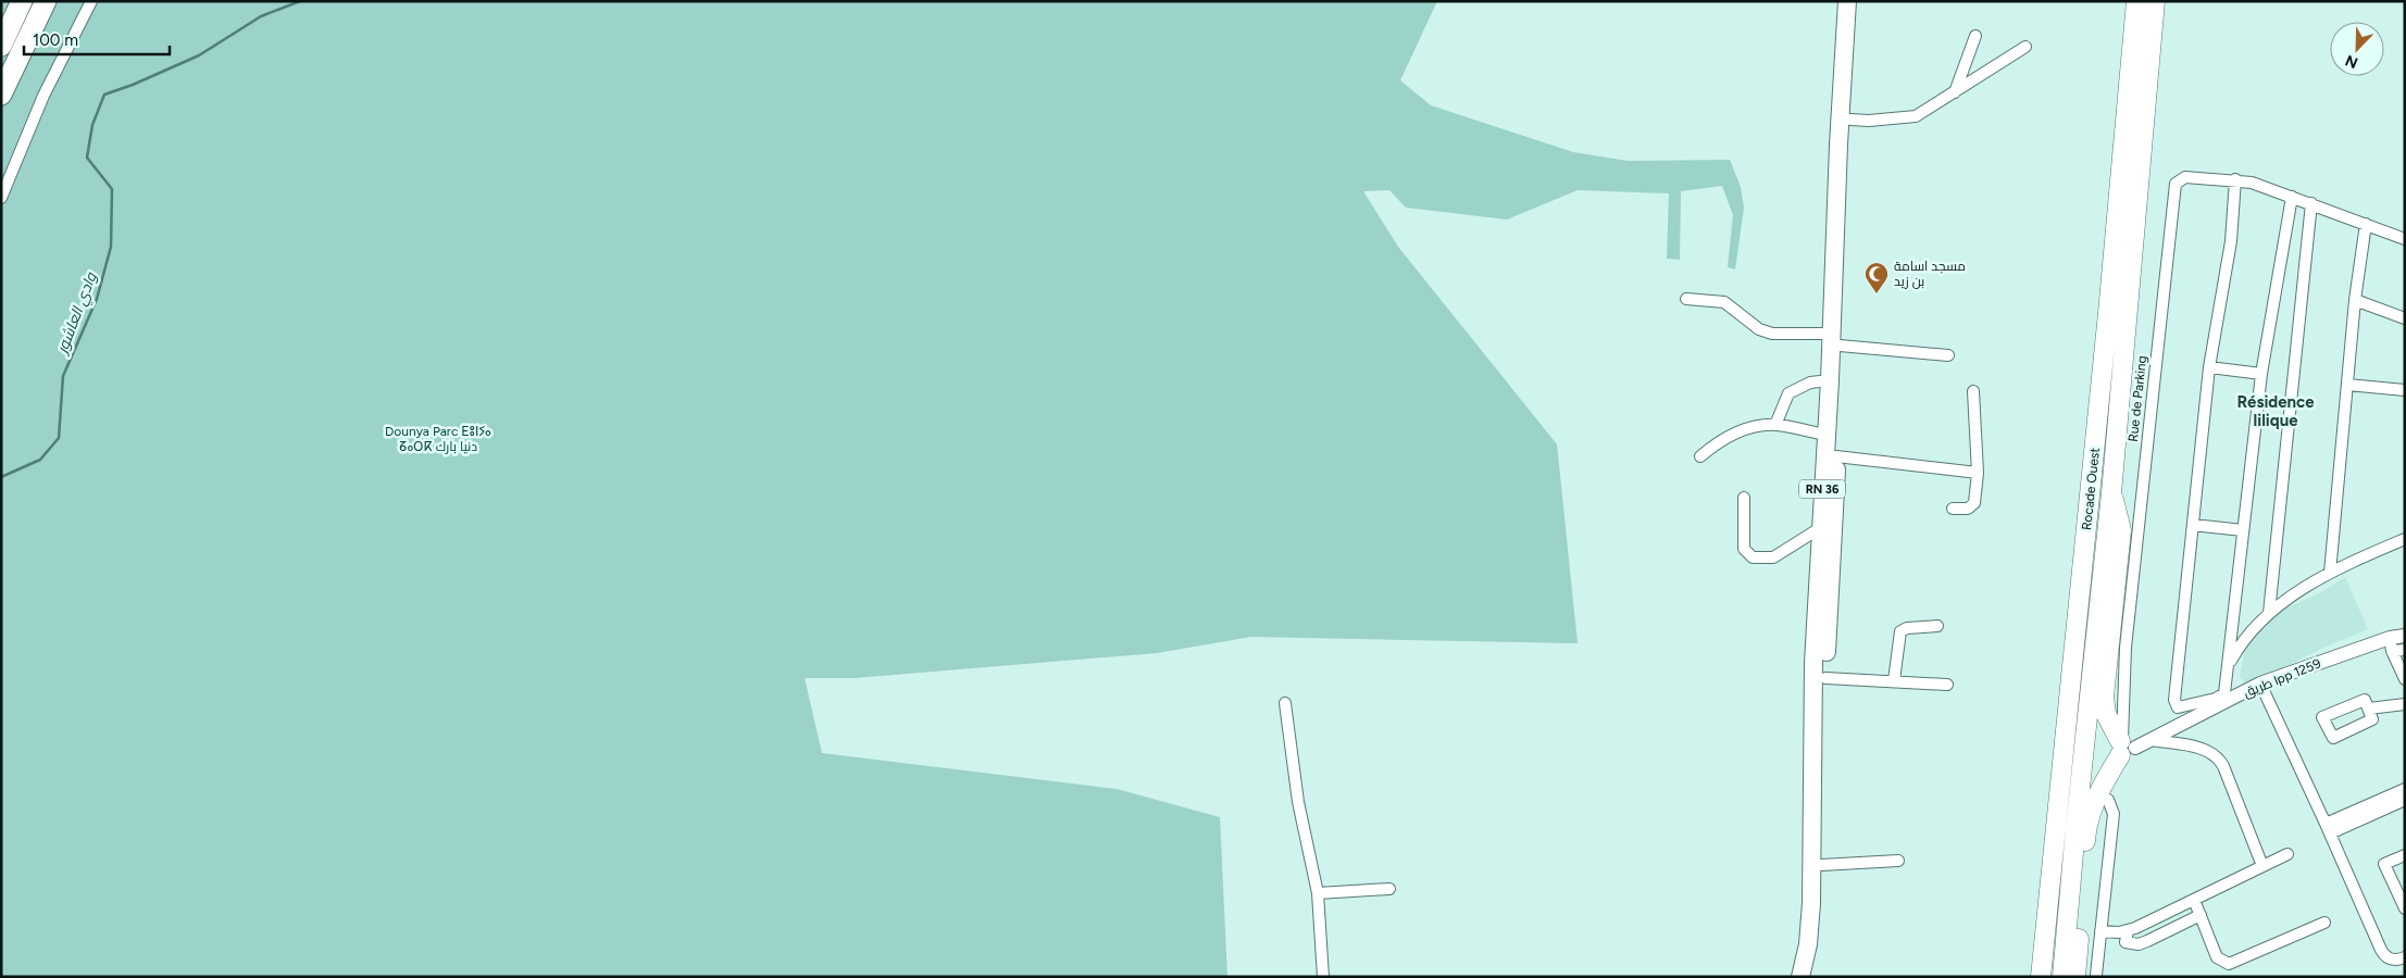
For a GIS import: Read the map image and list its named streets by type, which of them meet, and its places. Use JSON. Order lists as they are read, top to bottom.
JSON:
{
  "streets": {
    "highway": ["Rocade Ouest"],
    "main road": ["RN 36"],
    "street": ["Rue de Parking", "طريق lpp 1259"]
  },
  "crossings": [
    ["Rue de Parking", "طريق lpp 1259"]
  ],
  "districts": ["Résidence lilique"],
  "water": ["وادي العاشور"],
  "parks": ["Dounya Parc ⴹⵓⵏⵢⴰ ⵒⴰⵔⴽ دنيا بارك"],
  "places": {
    "mosque": ["مسجد اسامة بن زيد"]
  },
  "scale_bar": "100 m",
  "north": "bottom left"
}
